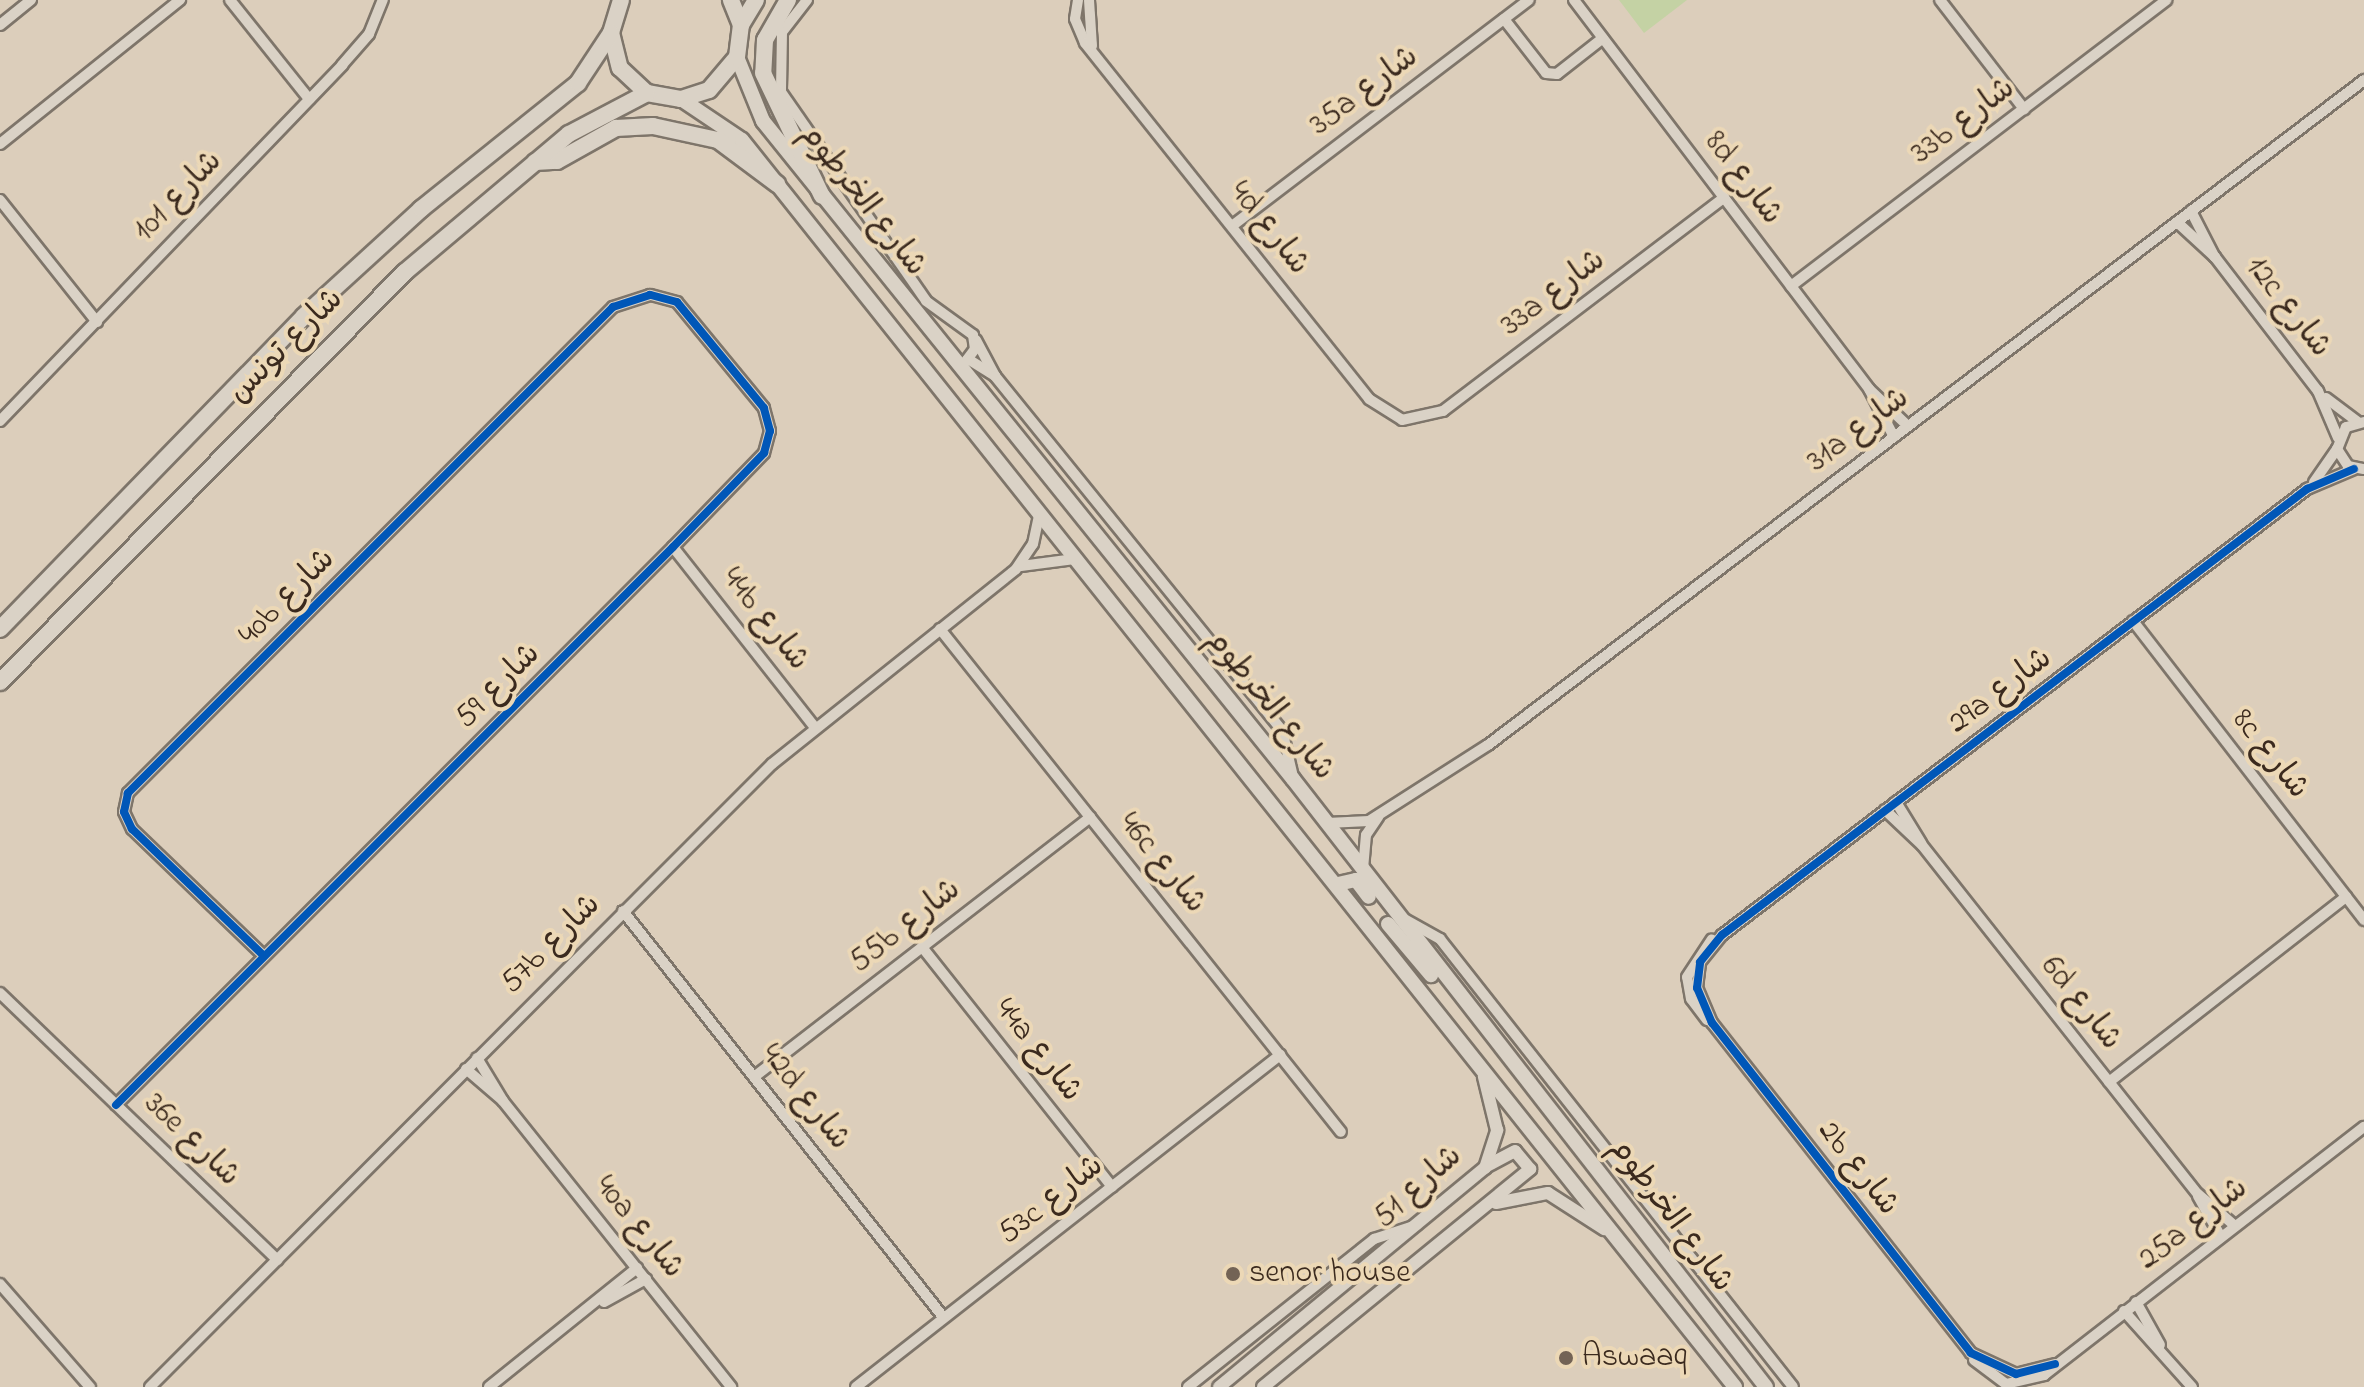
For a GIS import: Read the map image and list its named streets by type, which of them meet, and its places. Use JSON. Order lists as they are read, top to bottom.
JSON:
{
  "streets": {
    "main road": ["شارع الخرطوم", "شارع تونس"],
    "street": [
      "35a شارع",
      "33b شارع",
      "8d شارع",
      "شارع 101",
      "4d شارع",
      "33a شارع",
      "12c شارع",
      "31a شارع",
      "40b شارع",
      "44b شارع",
      "شارع 59",
      "29a شارع",
      "8c شارع",
      "46c شارع",
      "55b شارع",
      "57b شارع",
      "6d شارع",
      "44a شارع",
      "42d شارع",
      "36e شارع",
      "2b شارع",
      "شارع 51",
      "53c شارع",
      "25a شارع",
      "40a شارع"
    ]
  },
  "crossings": [
    ["35a شارع", "4d شارع"],
    ["33b شارع", "8d شارع"],
    ["8d شارع", "33a شارع"],
    ["8d شارع", "31a شارع"],
    ["شارع الخرطوم", "31a شارع"],
    ["شارع الخرطوم", "57b شارع"],
    ["شارع الخرطوم", "شارع 51"],
    ["4d شارع", "33a شارع"],
    ["12c شارع", "31a شارع"],
    ["12c شارع", "29a شارع"],
    ["40b شارع", "شارع 59"],
    ["44b شارع", "شارع 59"],
    ["44b شارع", "57b شارع"],
    ["شارع 59", "36e شارع"],
    ["29a شارع", "8c شارع"],
    ["29a شارع", "6d شارع"],
    ["29a شارع", "2b شارع"],
    ["46c شارع", "55b شارع"],
    ["46c شارع", "57b شارع"],
    ["46c شارع", "53c شارع"],
    ["55b شارع", "44a شارع"],
    ["55b شارع", "42d شارع"],
    ["57b شارع", "42d شارع"],
    ["57b شارع", "36e شارع"],
    ["57b شارع", "40a شارع"],
    ["6d شارع", "25a شارع"],
    ["44a شارع", "53c شارع"],
    ["42d شارع", "53c شارع"],
    ["2b شارع", "25a شارع"]
  ],
  "places": ["senor house", "Aswaaq"]
}
